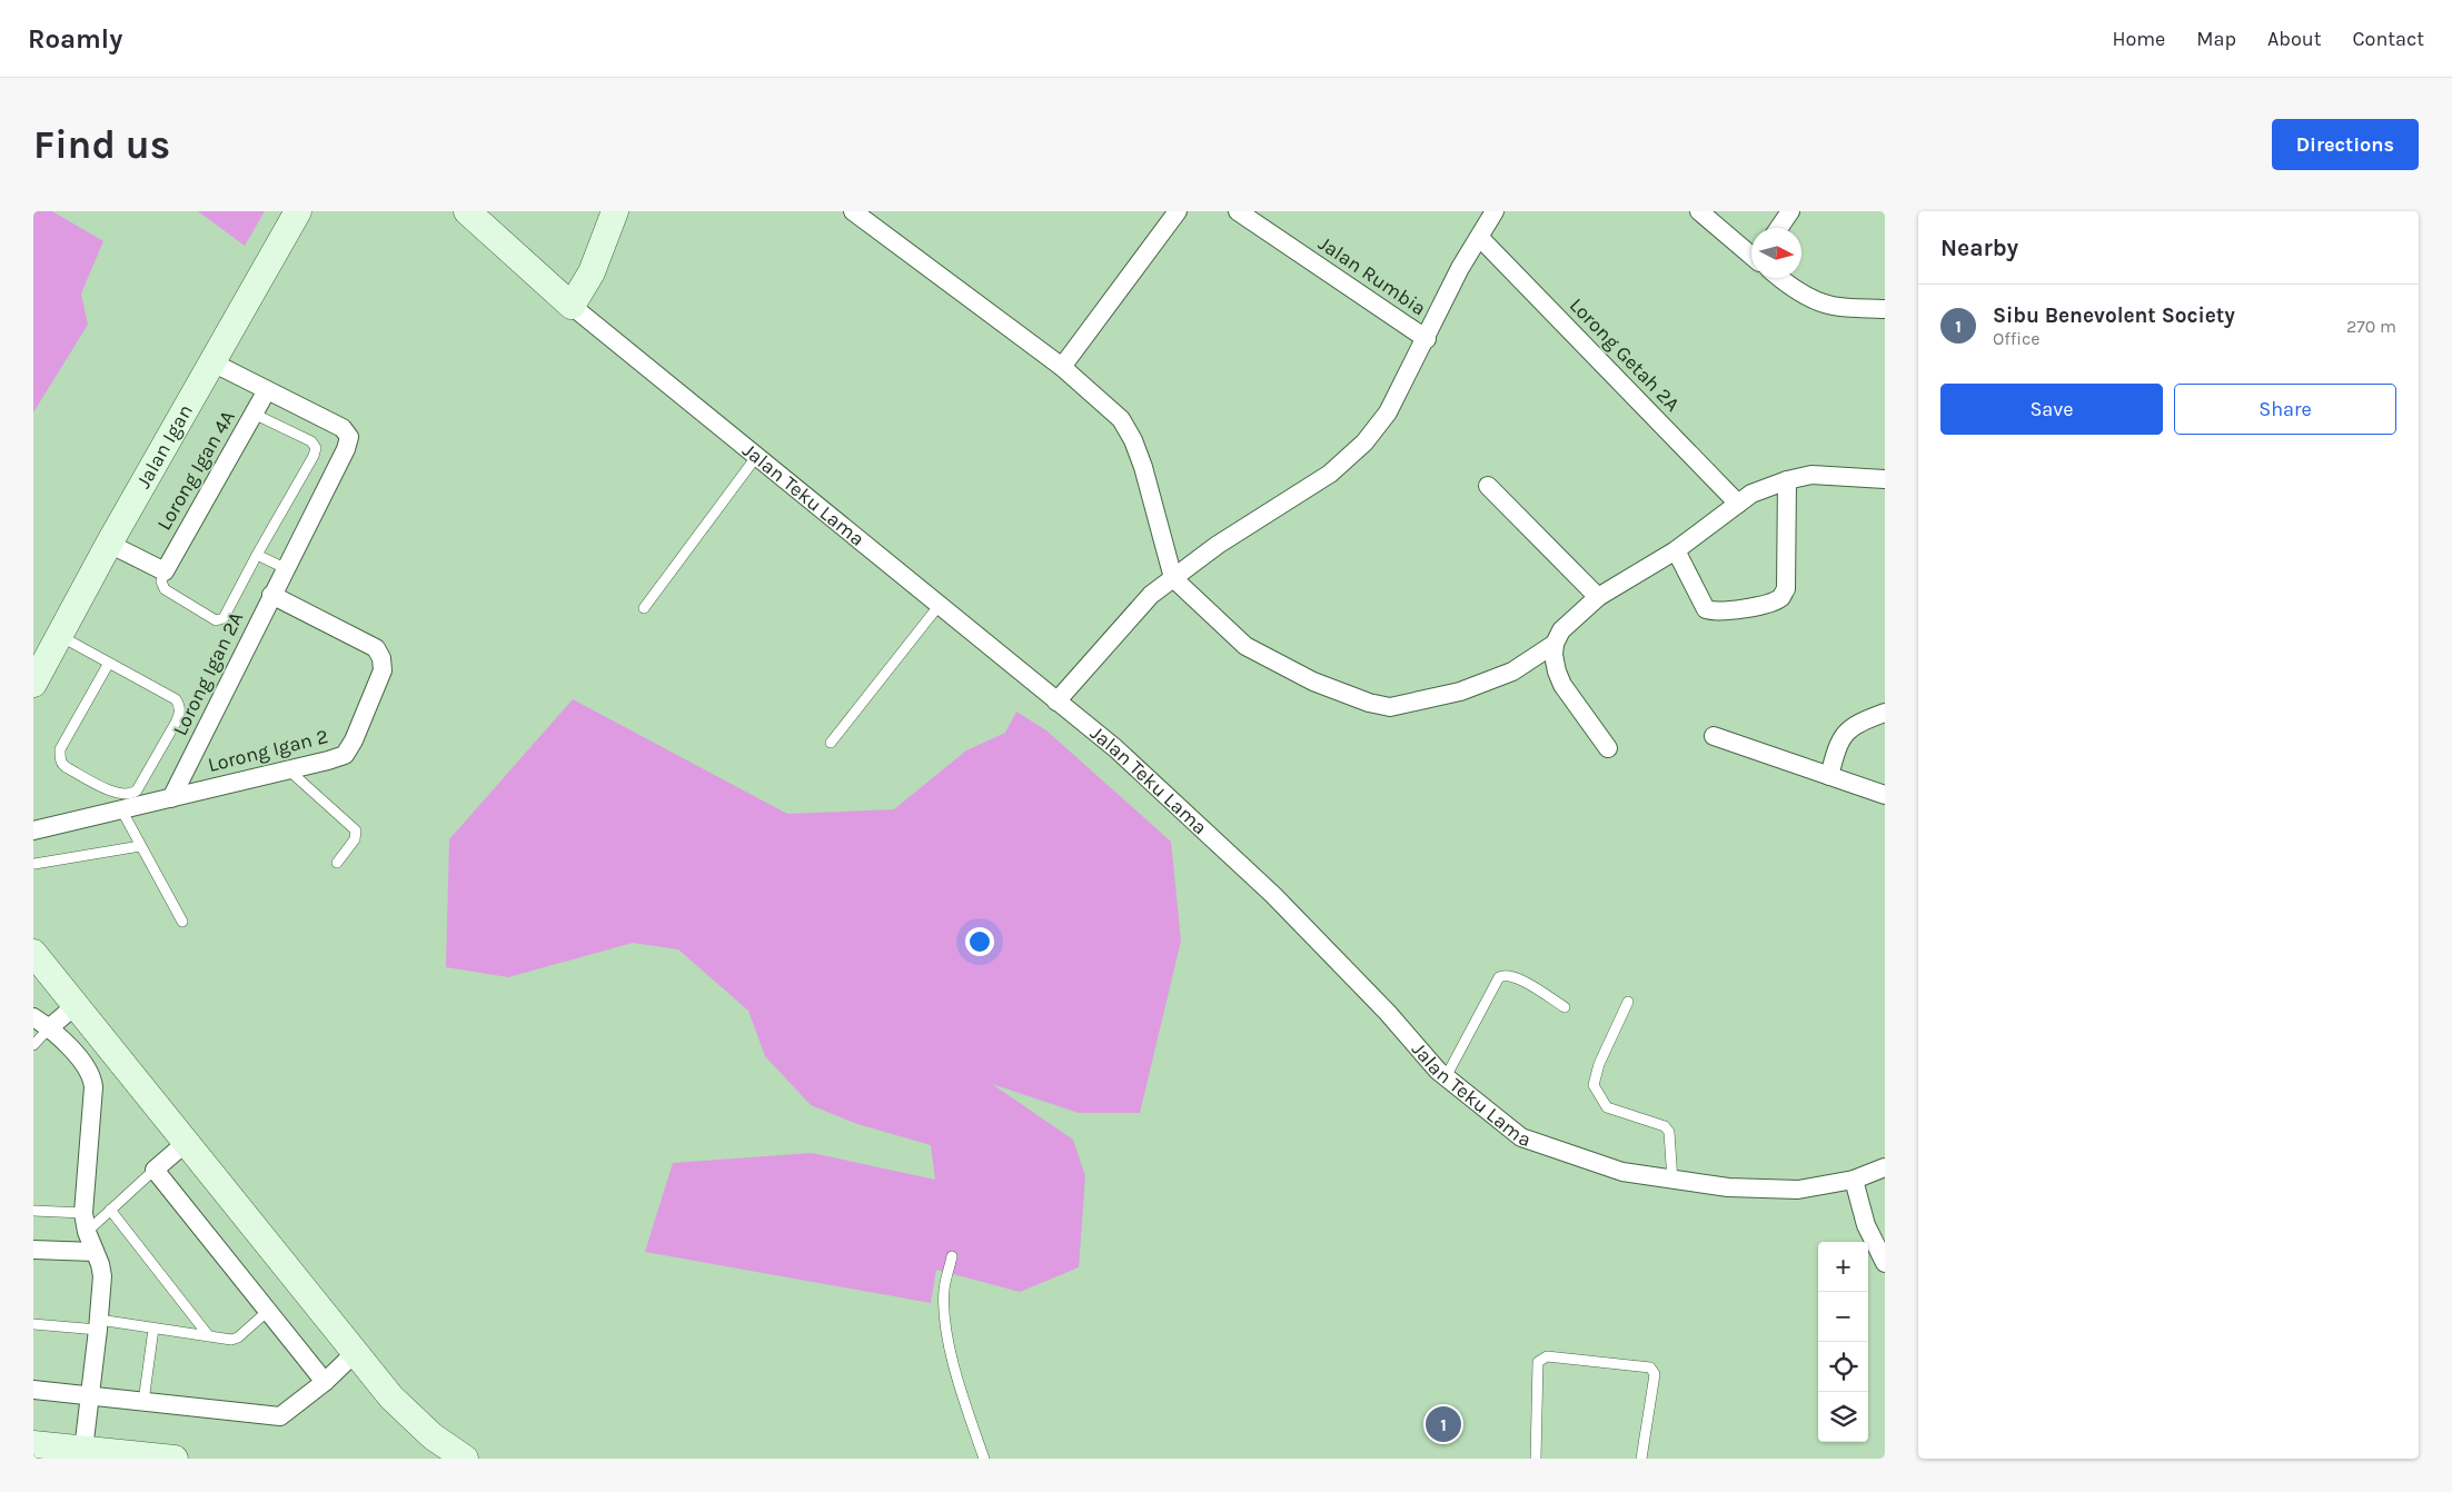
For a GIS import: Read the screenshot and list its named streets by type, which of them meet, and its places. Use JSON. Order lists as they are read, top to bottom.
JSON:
{
  "streets": {
    "street": [
      "Jalan Rumbia",
      "Lorong Getah 2A",
      "Jalan Igan",
      "Lorong Igan 4A",
      "Jalan Teku Lama",
      "Lorong Igan 2A",
      "Lorong Igan 2"
    ]
  },
  "crossings": [
    ["Lorong Igan 4A", "Lorong Igan 2A"],
    ["Lorong Igan 2A", "Lorong Igan 2"]
  ],
  "north": "right",
  "page": {
    "header": "Roamly",
    "nav": [
      "Home",
      "Map",
      "About",
      "Contact"
    ],
    "buttons": [
      "Directions",
      ["Save", "Share"]
    ],
    "title": "Find us",
    "heading": "Nearby",
    "list": [
      {
        "mark": "1",
        "name": "Sibu Benevolent Society",
        "note": "Office",
        "value": "270 m"
      }
    ],
    "map_buttons": ["+", "−"],
    "pins": "1"
  }
}
